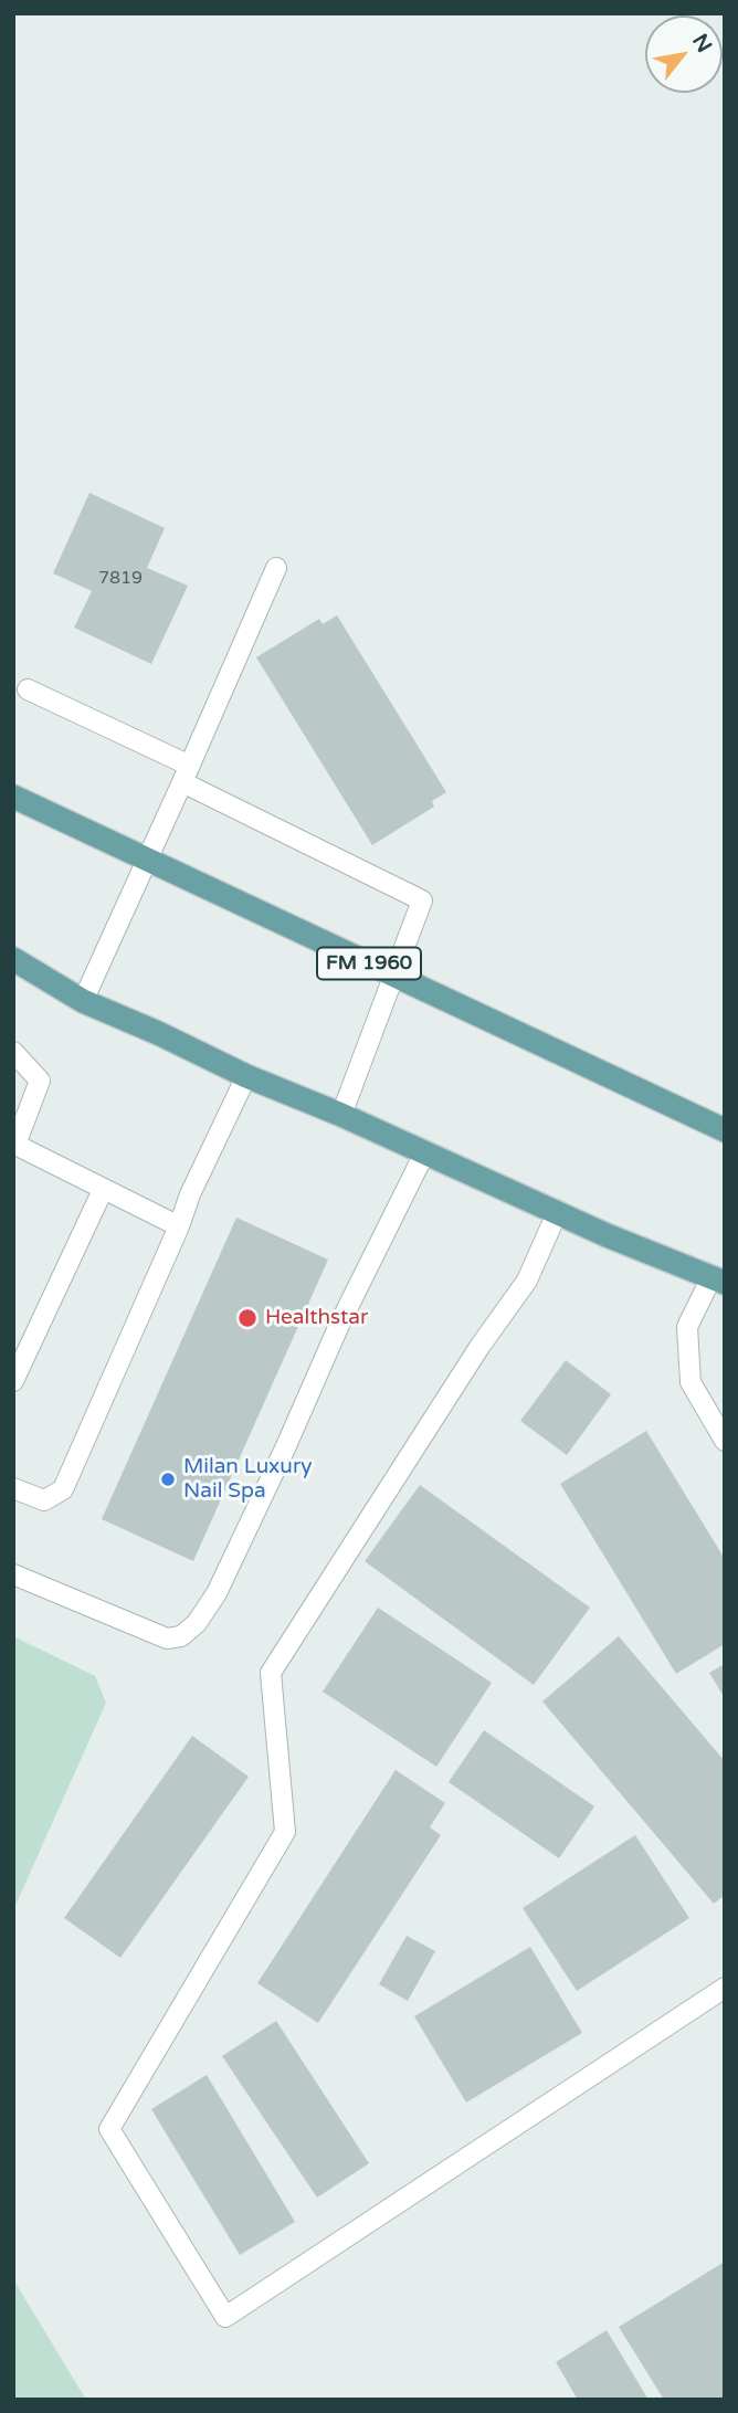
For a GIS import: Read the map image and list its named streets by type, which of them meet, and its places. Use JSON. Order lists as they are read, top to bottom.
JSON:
{
  "streets": {
    "main road": ["FM 1960"]
  },
  "places": ["Healthstar", "Milan Luxury Nail Spa"],
  "house_numbers": ["7819"],
  "north": "top right"
}
